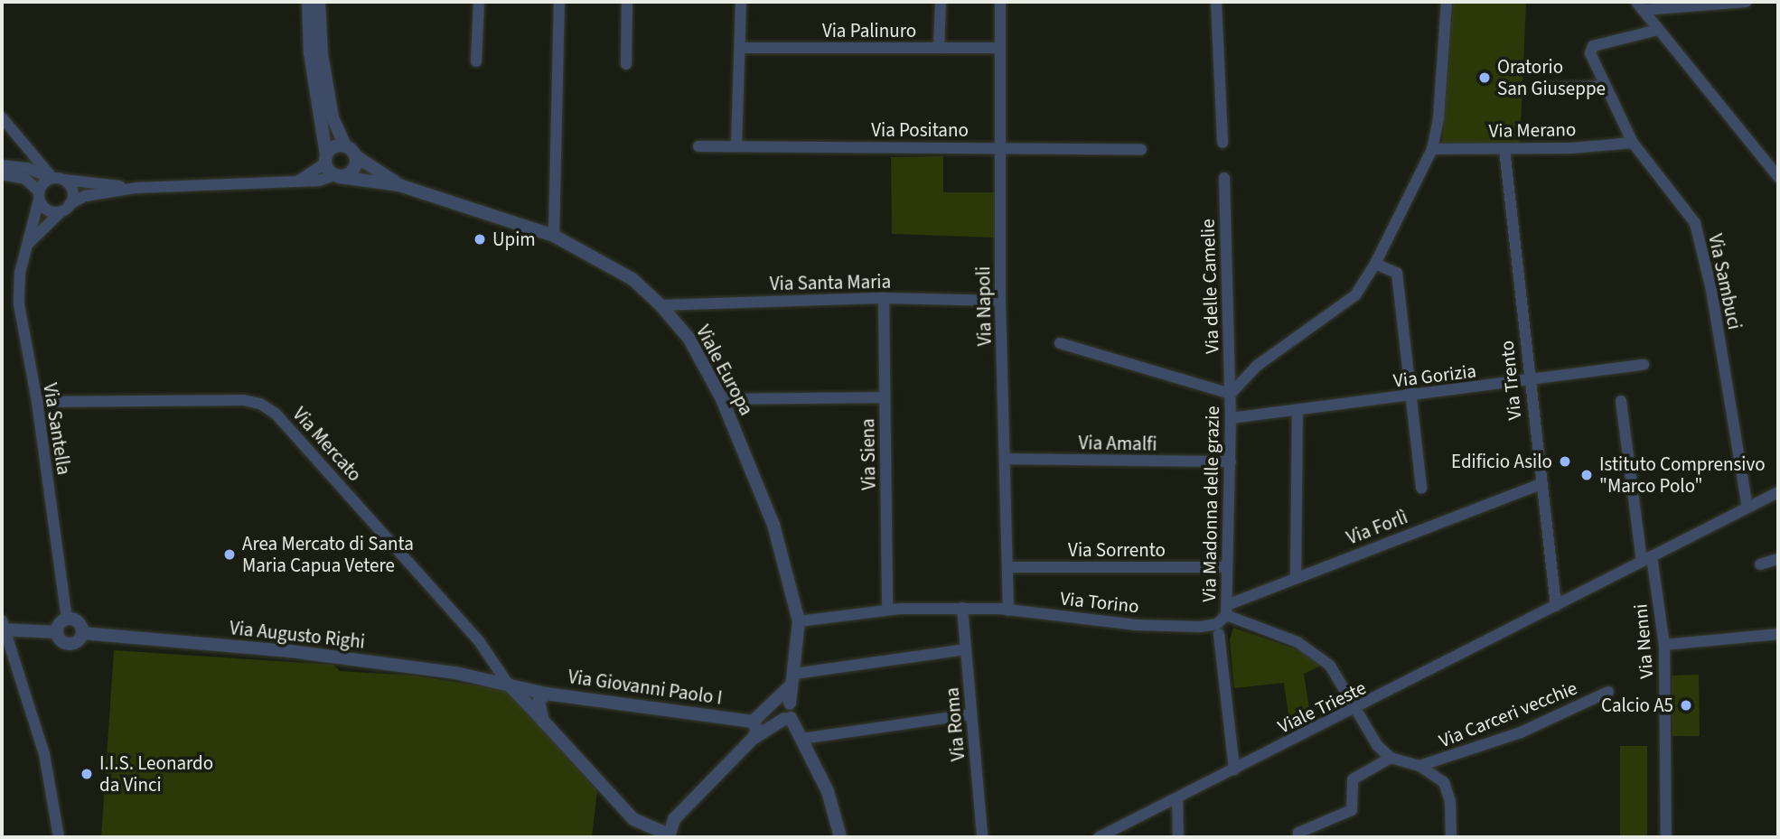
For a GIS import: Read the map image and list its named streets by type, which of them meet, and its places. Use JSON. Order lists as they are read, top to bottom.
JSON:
{
  "streets": {
    "street": [
      "Via Palinuro",
      "Via Positano",
      "Via Merano",
      "Via Sambuci",
      "Via Santa Maria",
      "Via delle Camelie",
      "Via Napoli",
      "Viale Europa",
      "Via Gorizia",
      "Via Trento",
      "Via Santella",
      "Via Amalfi",
      "Via Mercato",
      "Via Siena",
      "Via Madonna delle grazie",
      "Via Forlì",
      "Via Sorrento",
      "Via Torino",
      "Via Augusto Righi",
      "Via Nenni",
      "Via Giovanni Paolo I",
      "Viale Trieste",
      "Via Carceri vecchie",
      "Via Roma"
    ]
  },
  "crossings": [
    ["Via Palinuro", "Via Napoli"],
    ["Via Positano", "Via Napoli"],
    ["Via Merano", "Via Sambuci"],
    ["Via Merano", "Via Trento"],
    ["Via Merano", "Via Madonna delle grazie"],
    ["Via Sambuci", "Viale Trieste"],
    ["Via Santa Maria", "Via Napoli"],
    ["Via Santa Maria", "Viale Europa"],
    ["Via Santa Maria", "Via Siena"],
    ["Via delle Camelie", "Via Madonna delle grazie"],
    ["Via Napoli", "Via Amalfi"],
    ["Via Napoli", "Via Sorrento"],
    ["Via Napoli", "Via Torino"],
    ["Viale Europa", "Via Torino"],
    ["Via Gorizia", "Via Trento"],
    ["Via Gorizia", "Via Madonna delle grazie"],
    ["Via Trento", "Via Forlì"],
    ["Via Trento", "Viale Trieste"],
    ["Via Santella", "Via Mercato"],
    ["Via Santella", "Via Augusto Righi"],
    ["Via Amalfi", "Via Madonna delle grazie"],
    ["Via Mercato", "Via Augusto Righi"],
    ["Via Siena", "Via Torino"],
    ["Via Madonna delle grazie", "Via Forlì"],
    ["Via Madonna delle grazie", "Via Sorrento"],
    ["Via Madonna delle grazie", "Via Torino"],
    ["Via Forlì", "Via Torino"],
    ["Via Torino", "Via Roma"],
    ["Via Augusto Righi", "Via Giovanni Paolo I"],
    ["Via Nenni", "Viale Trieste"]
  ],
  "places": [
    "Oratorio San Giuseppe",
    "Upim",
    "Edificio Asilo",
    "Istituto Comprensivo \"Marco Polo\"",
    "Area Mercato di Santa Maria Capua Vetere",
    "Calcio A5",
    "I.I.S. Leonardo da Vinci"
  ]
}
